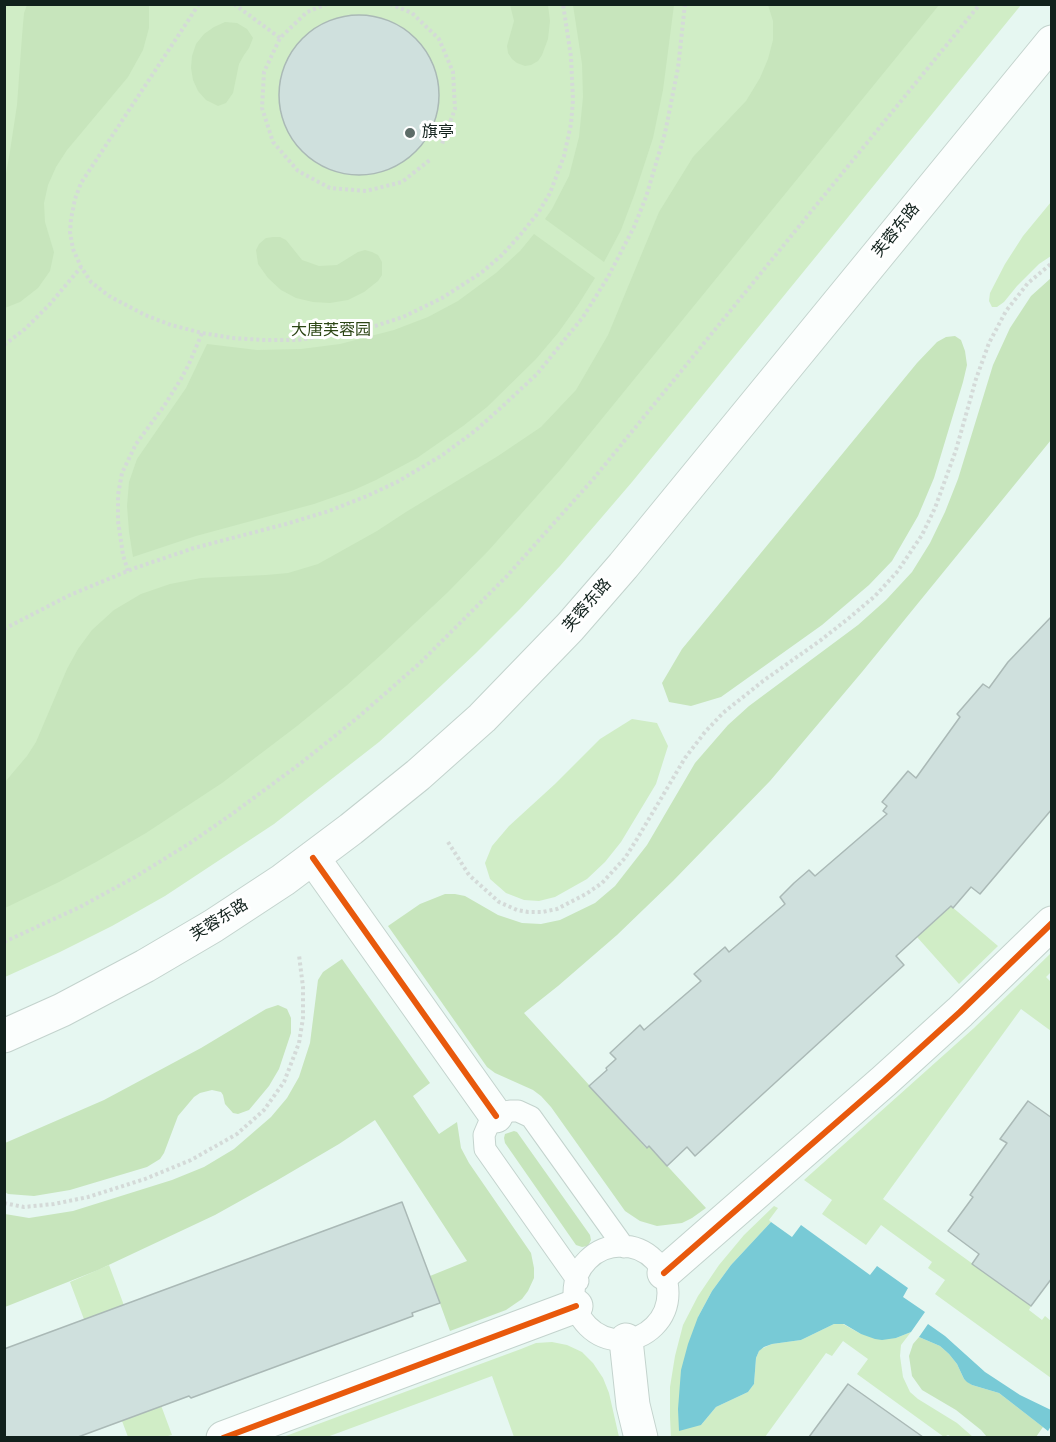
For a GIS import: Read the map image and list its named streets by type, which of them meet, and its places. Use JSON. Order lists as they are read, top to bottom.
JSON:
{
  "streets": {
    "main road": ["芙蓉东路"]
  },
  "parks": ["大唐芙蓉园"],
  "places": ["旗亭"]
}
